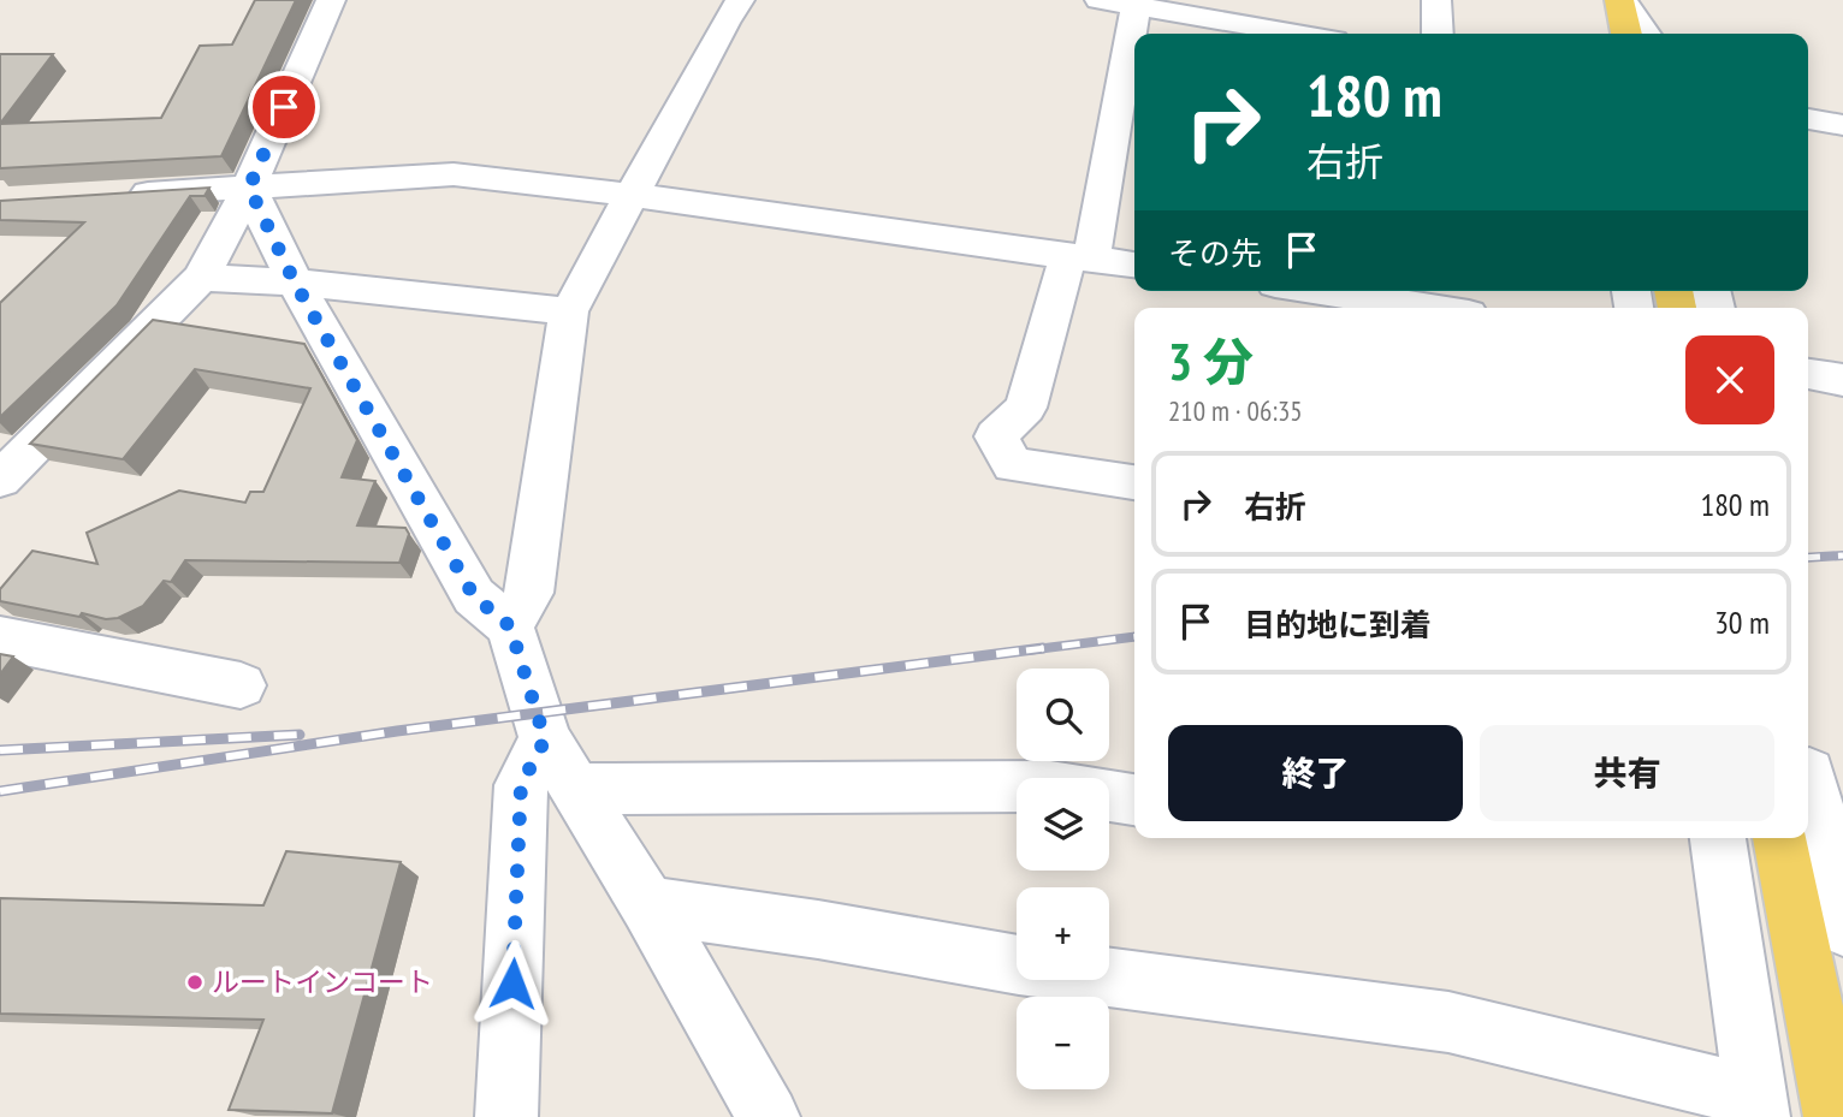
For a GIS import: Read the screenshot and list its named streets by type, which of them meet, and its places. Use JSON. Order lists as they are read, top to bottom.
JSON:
{
  "places": ["ルートインコート"],
  "page": {
    "turn": ["180 m", "右折"],
    "then": "その先",
    "heading": ["3 分", "210 m · 06:35"],
    "list": [
      {
        "name": "右折",
        "value": "180 m"
      },
      {
        "name": "目的地に到着",
        "value": "30 m"
      }
    ],
    "map_buttons": ["+", "−"],
    "buttons": ["終了", "共有"]
  }
}
